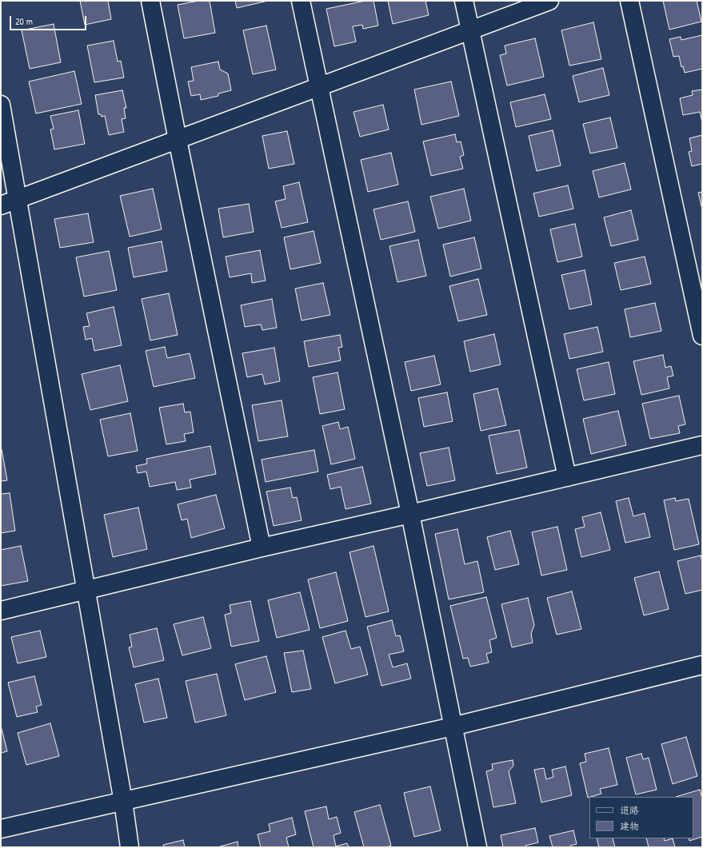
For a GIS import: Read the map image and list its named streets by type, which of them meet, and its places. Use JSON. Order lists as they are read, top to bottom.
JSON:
{
  "legend": ["道路", "建物"],
  "scale_bar": "20 m"
}
